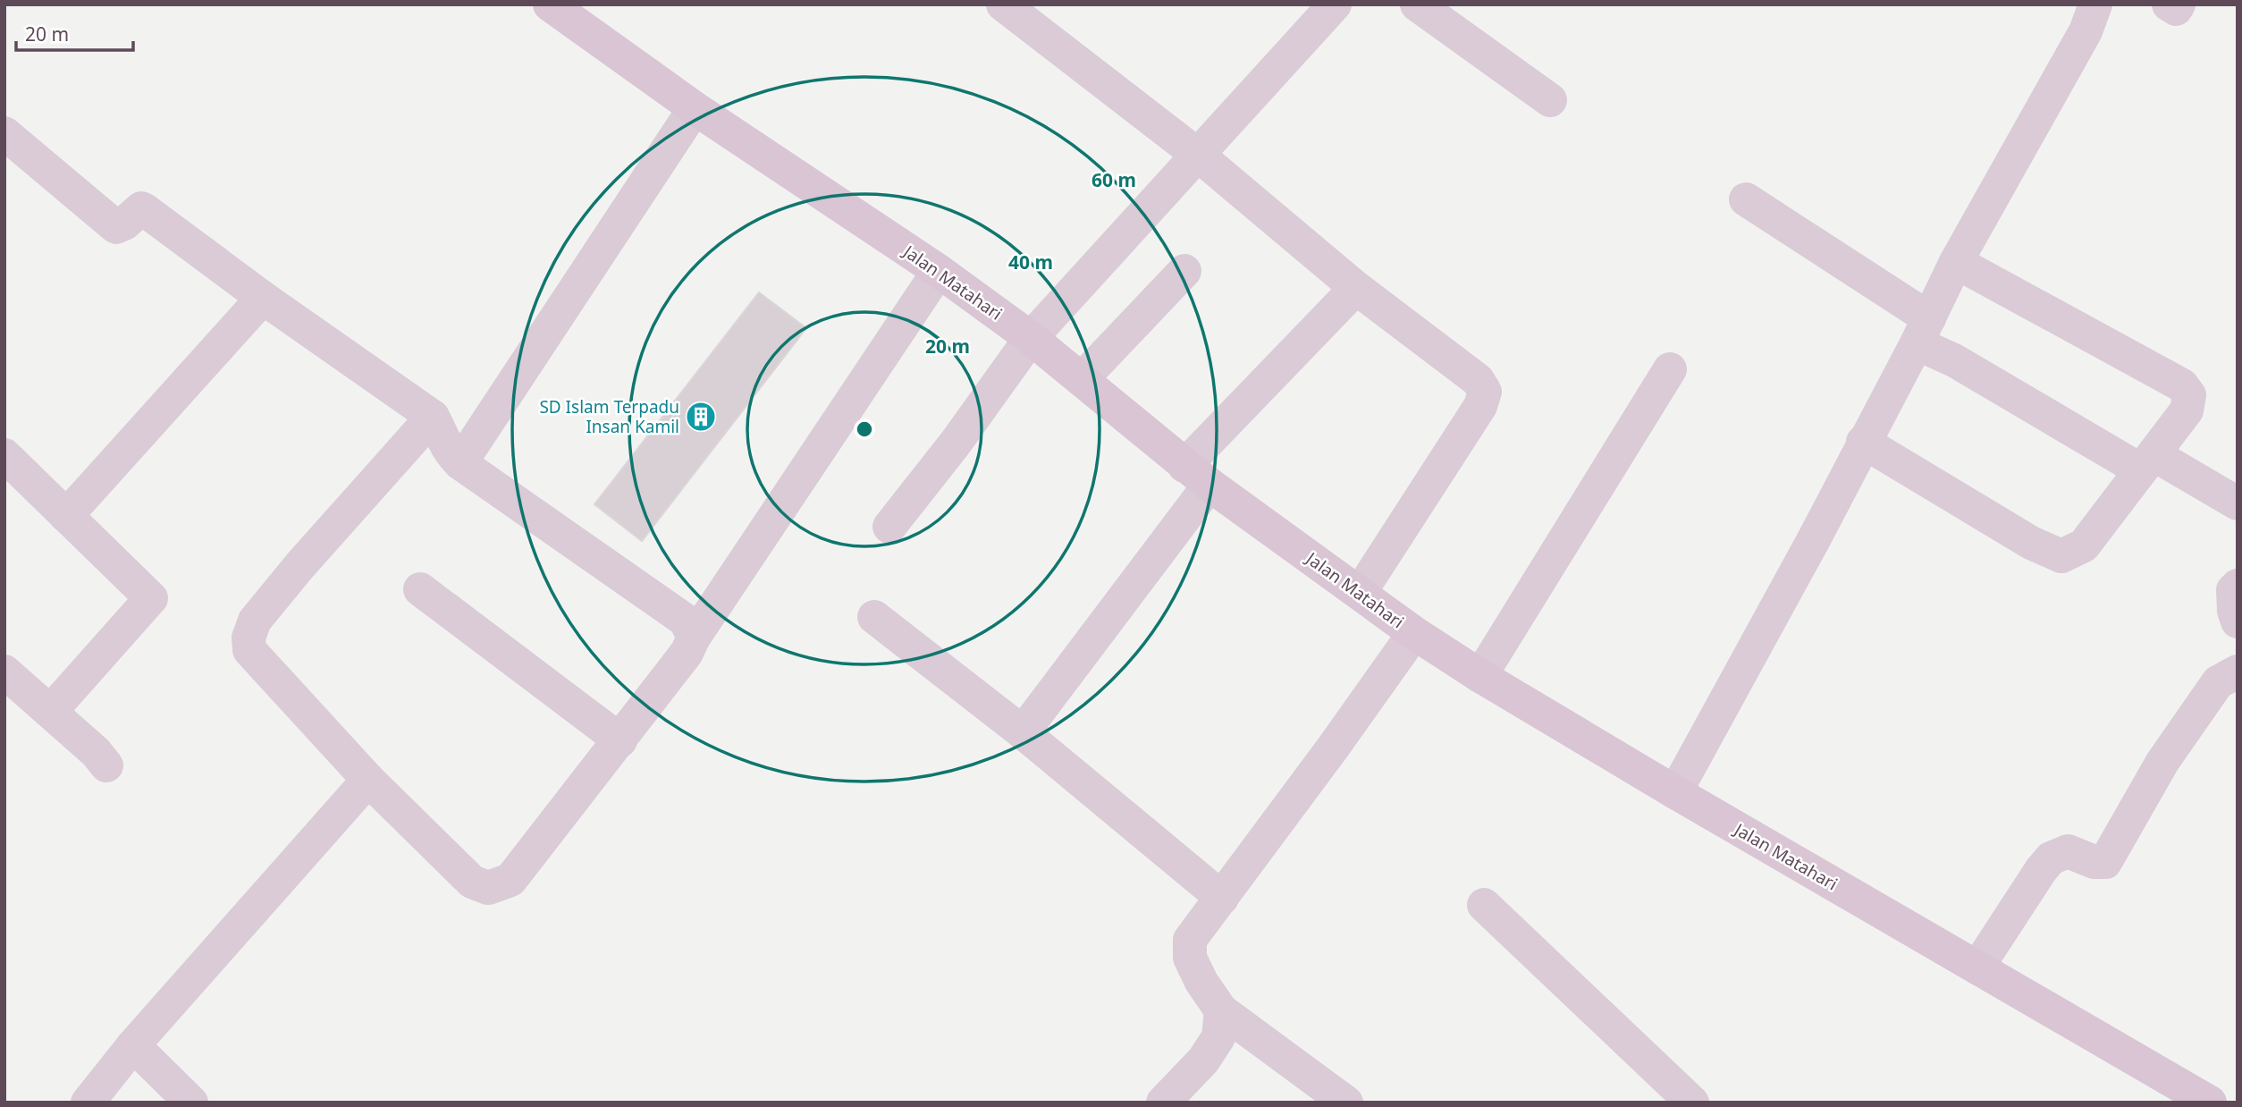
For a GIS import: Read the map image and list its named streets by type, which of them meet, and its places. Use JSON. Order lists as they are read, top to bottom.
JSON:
{
  "streets": {
    "street": ["Jalan Matahari"]
  },
  "places": {
    "building": ["SD Islam Terpadu Insan Kamil"]
  },
  "scale_bar": "20 m",
  "rings": ["60 m", "40 m", "20 m"]
}
